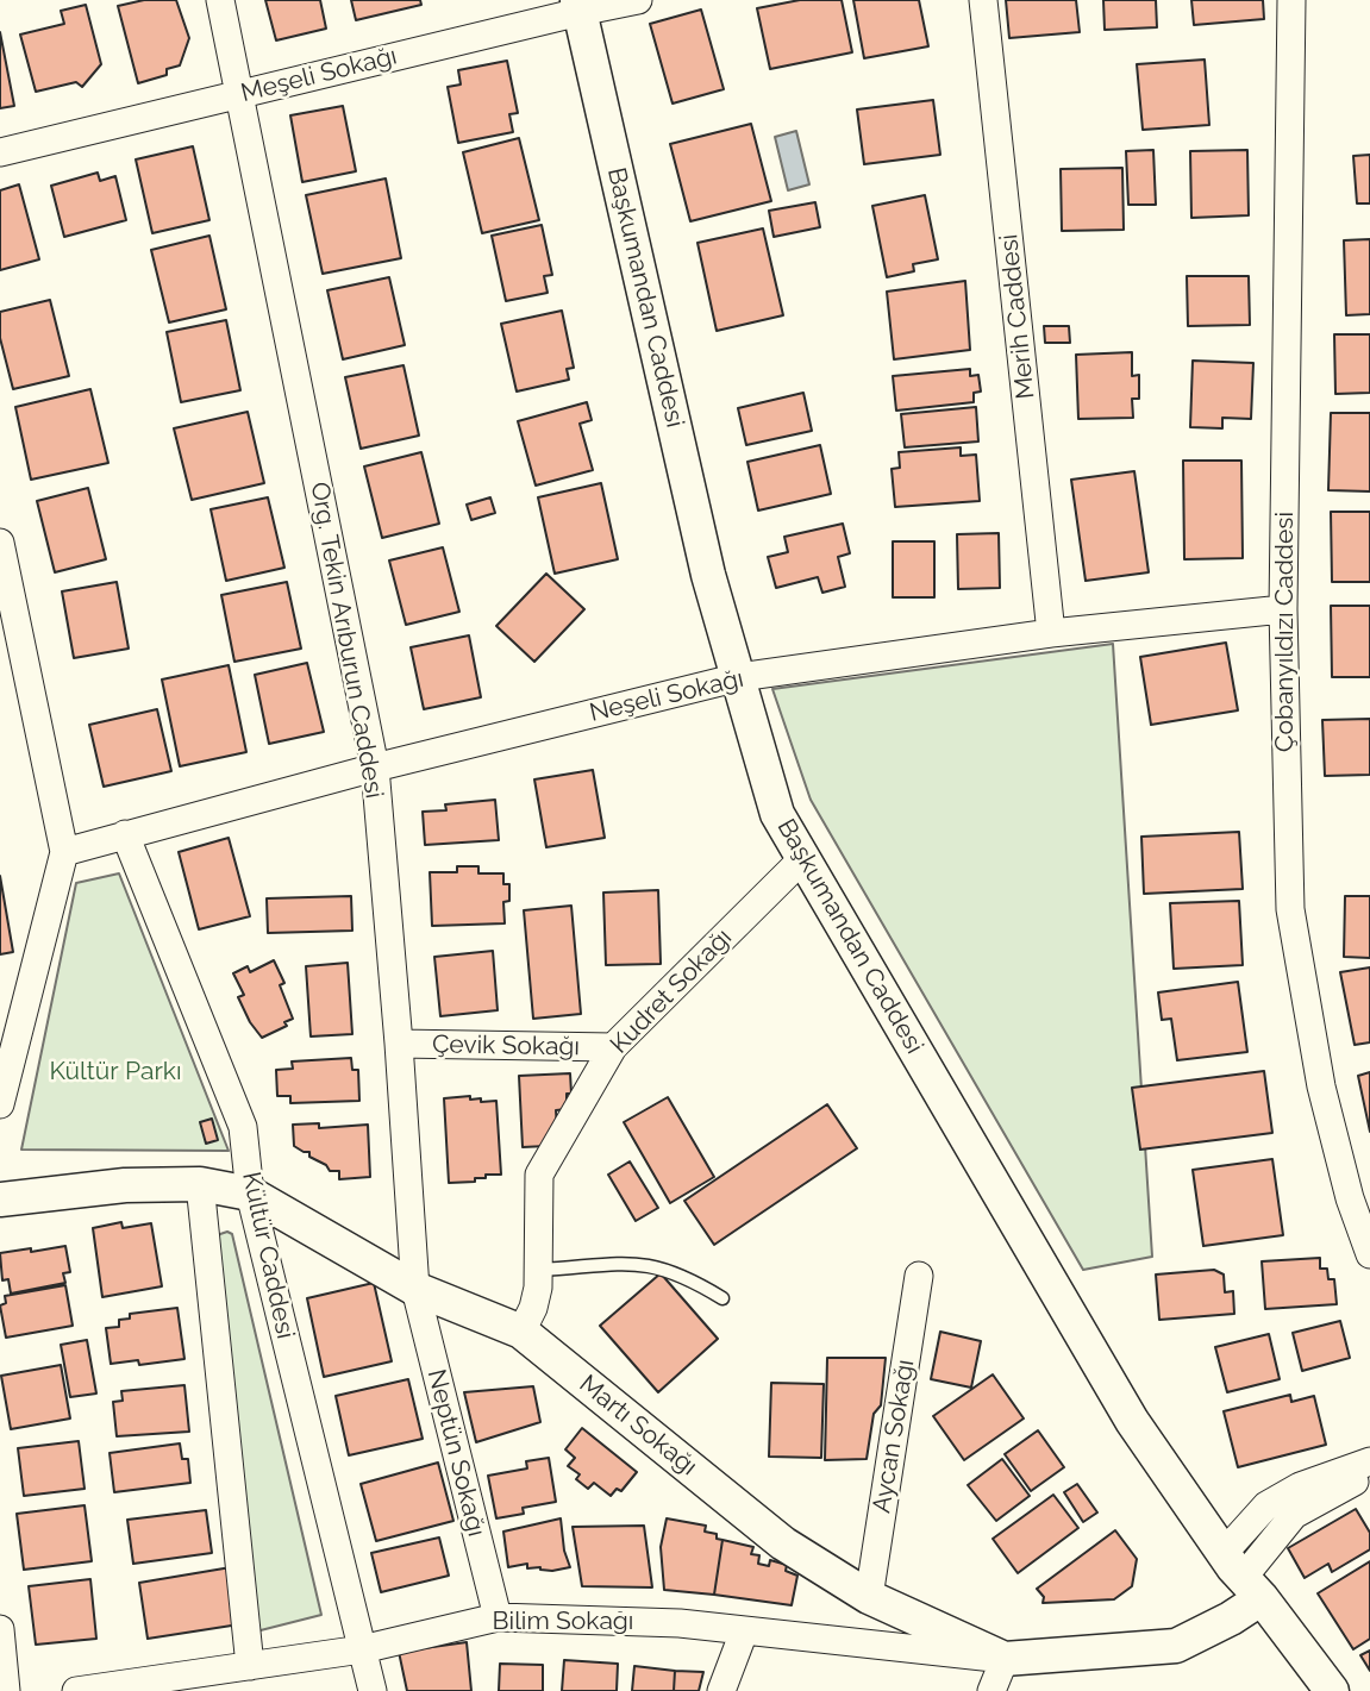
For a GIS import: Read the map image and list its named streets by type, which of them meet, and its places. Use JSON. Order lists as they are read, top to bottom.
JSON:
{
  "streets": {
    "street": [
      "Meşeli Sokağı",
      "Başkumandan Caddesi",
      "Merih Caddesi",
      "Çobanyıldızı Caddesi",
      "Org. Tekin Arıburun Caddesi",
      "Neşeli Sokağı",
      "Kudret Sokağı",
      "Çevik Sokağı",
      "Kültür Caddesi",
      "Martı Sokağı",
      "Aycan Sokağı",
      "Neptün Sokağı",
      "Bilim Sokağı"
    ]
  },
  "crossings": [
    ["Meşeli Sokağı", "Başkumandan Caddesi"],
    ["Meşeli Sokağı", "Org. Tekin Arıburun Caddesi"],
    ["Başkumandan Caddesi", "Neşeli Sokağı"],
    ["Başkumandan Caddesi", "Kudret Sokağı"],
    ["Başkumandan Caddesi", "Martı Sokağı"],
    ["Merih Caddesi", "Neşeli Sokağı"],
    ["Çobanyıldızı Caddesi", "Neşeli Sokağı"],
    ["Org. Tekin Arıburun Caddesi", "Neşeli Sokağı"],
    ["Org. Tekin Arıburun Caddesi", "Çevik Sokağı"],
    ["Org. Tekin Arıburun Caddesi", "Martı Sokağı"],
    ["Org. Tekin Arıburun Caddesi", "Neptün Sokağı"],
    ["Neşeli Sokağı", "Kültür Caddesi"],
    ["Kudret Sokağı", "Çevik Sokağı"],
    ["Kudret Sokağı", "Martı Sokağı"],
    ["Kültür Caddesi", "Martı Sokağı"],
    ["Kültür Caddesi", "Bilim Sokağı"],
    ["Martı Sokağı", "Aycan Sokağı"],
    ["Martı Sokağı", "Neptün Sokağı"],
    ["Martı Sokağı", "Bilim Sokağı"],
    ["Neptün Sokağı", "Bilim Sokağı"]
  ],
  "parks": ["Kültür Parkı"]
}
